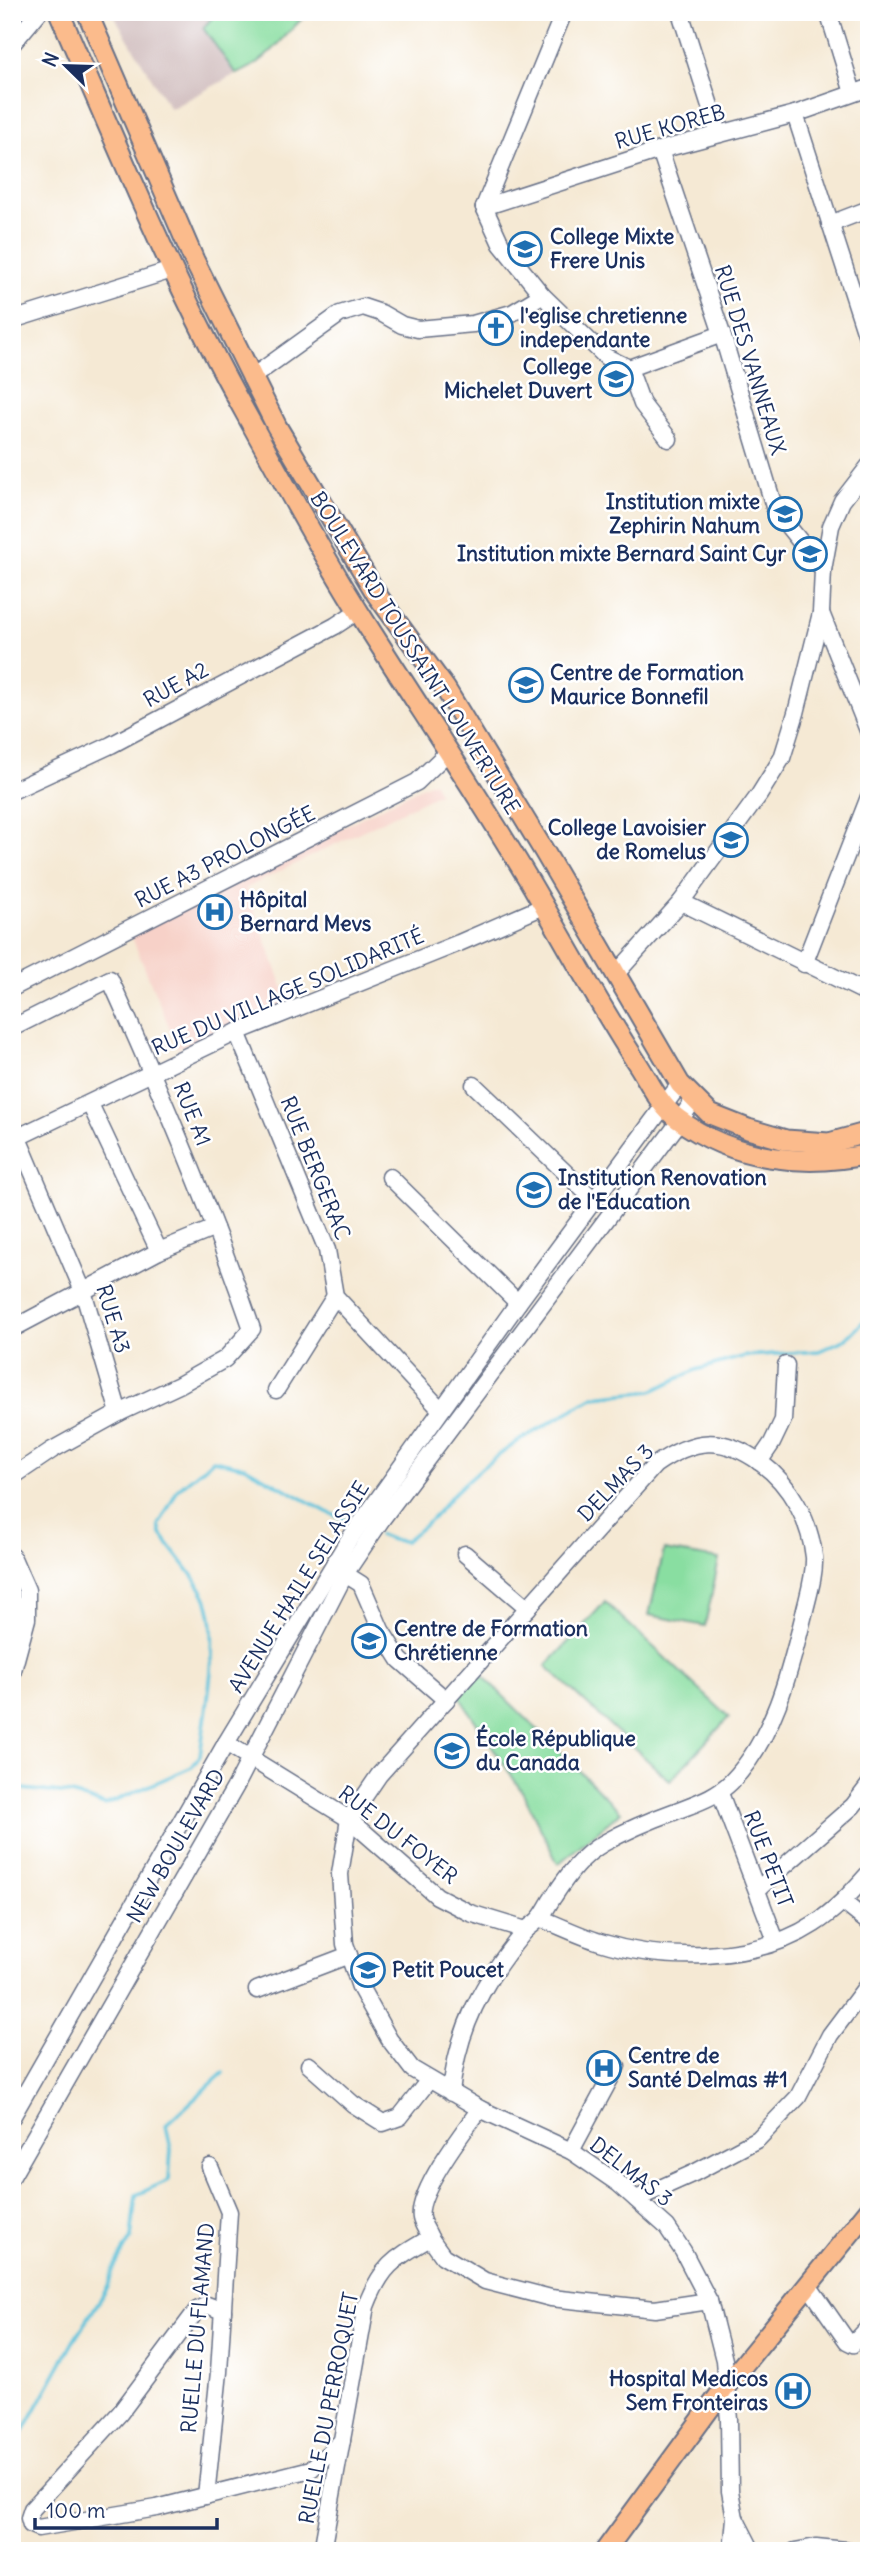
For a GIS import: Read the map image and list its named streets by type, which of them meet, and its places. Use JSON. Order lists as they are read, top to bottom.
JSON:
{
  "streets": {
    "main road": ["BOULEVARD TOUSSAINT LOUVERTURE"],
    "street": [
      "RUE KOREB",
      "RUE DES VANNEAUX",
      "RUE A2",
      "RUE A3 PROLONGÉE",
      "RUE DU VILLAGE SOLIDARITÉ",
      "RUE A1",
      "RUE BERGERAC",
      "RUE A3",
      "DELMAS 3",
      "AVENUE HAILE SELASSIE",
      "RUE DU FOYER",
      "NEW BOULEVARD",
      "RUE PETIT",
      "RUELLE DU FLAMAND",
      "RUELLE DU PERROQUET"
    ]
  },
  "crossings": [
    ["RUE KOREB", "RUE DES VANNEAUX"],
    ["BOULEVARD TOUSSAINT LOUVERTURE", "RUE A2"],
    ["BOULEVARD TOUSSAINT LOUVERTURE", "RUE A3 PROLONGÉE"],
    ["BOULEVARD TOUSSAINT LOUVERTURE", "RUE DU VILLAGE SOLIDARITÉ"],
    ["BOULEVARD TOUSSAINT LOUVERTURE", "AVENUE HAILE SELASSIE"],
    ["RUE DU VILLAGE SOLIDARITÉ", "RUE A1"],
    ["RUE DU VILLAGE SOLIDARITÉ", "RUE BERGERAC"],
    ["RUE DU VILLAGE SOLIDARITÉ", "RUE A3"],
    ["RUE A1", "RUE A3"],
    ["DELMAS 3", "RUE DU FOYER"],
    ["DELMAS 3", "RUE PETIT"],
    ["AVENUE HAILE SELASSIE", "RUE DU FOYER"],
    ["AVENUE HAILE SELASSIE", "NEW BOULEVARD"],
    ["RUE DU FOYER", "NEW BOULEVARD"]
  ],
  "places": {
    "school or university": [
      "College Mixte Frere Unis",
      "College Michelet Duvert",
      "Institution mixte Zephirin Nahum",
      "Institution mixte Bernard Saint Cyr",
      "Centre de Formation Maurice Bonnefil",
      "College Lavoisier de Romelus",
      "Institution Renovation de l'Education",
      "Centre de Formation Chrétienne",
      "École République du Canada",
      "Petit Poucet"
    ],
    "church": ["l'eglise chretienne independante"],
    "hospital": ["Hôpital Bernard Mevs", "Centre de Santé Delmas #1", "Hospital Medicos Sem Fronteiras"]
  },
  "scale_bar": "100 m",
  "north": "top left"
}
